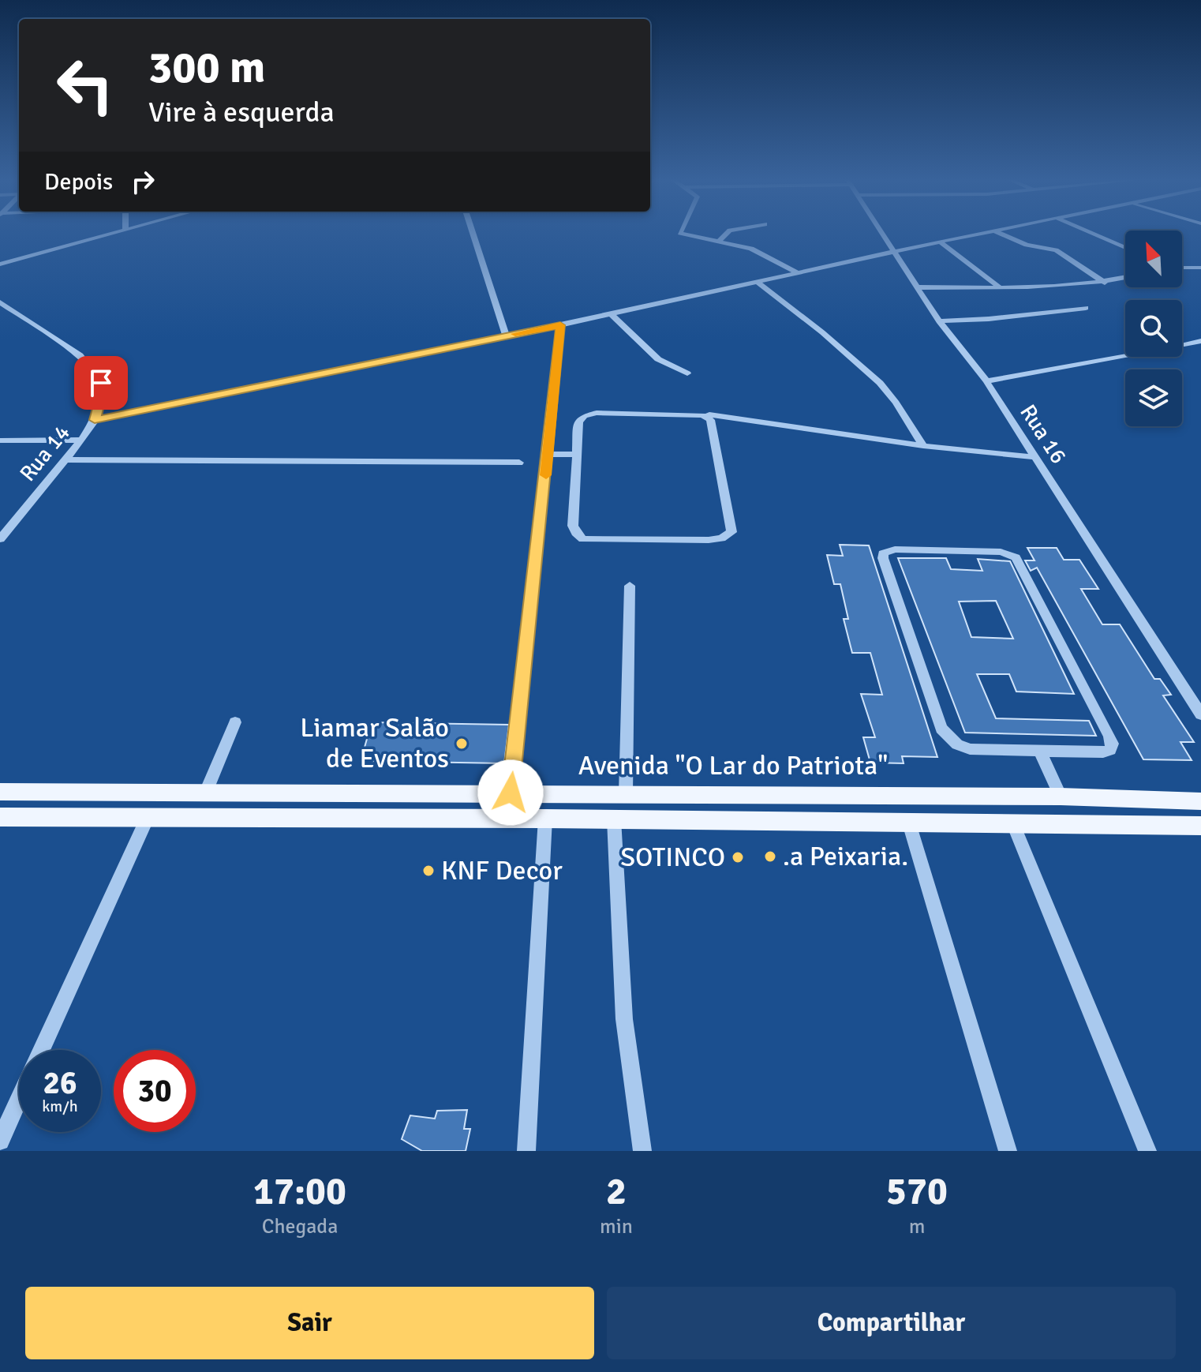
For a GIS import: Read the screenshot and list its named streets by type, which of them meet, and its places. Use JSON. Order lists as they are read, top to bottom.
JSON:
{
  "streets": {
    "main road": ["Avenida \"O Lar do Patriota\""],
    "street": ["Rua 16", "Rua 14"]
  },
  "places": [
    "Liamar Salão de Eventos",
    ".a Peixaria.",
    "SOTINCO",
    "KNF Decor"
  ],
  "north": "top left",
  "page": {
    "turn": ["300 m", "Vire à esquerda"],
    "then": "Depois",
    "speed": "26 km/h",
    "limit": "30",
    "eta": [
      "17:00",
      "Chegada",
      "2",
      "min",
      "570",
      "m"
    ],
    "buttons": ["Sair", "Compartilhar"]
  }
}
